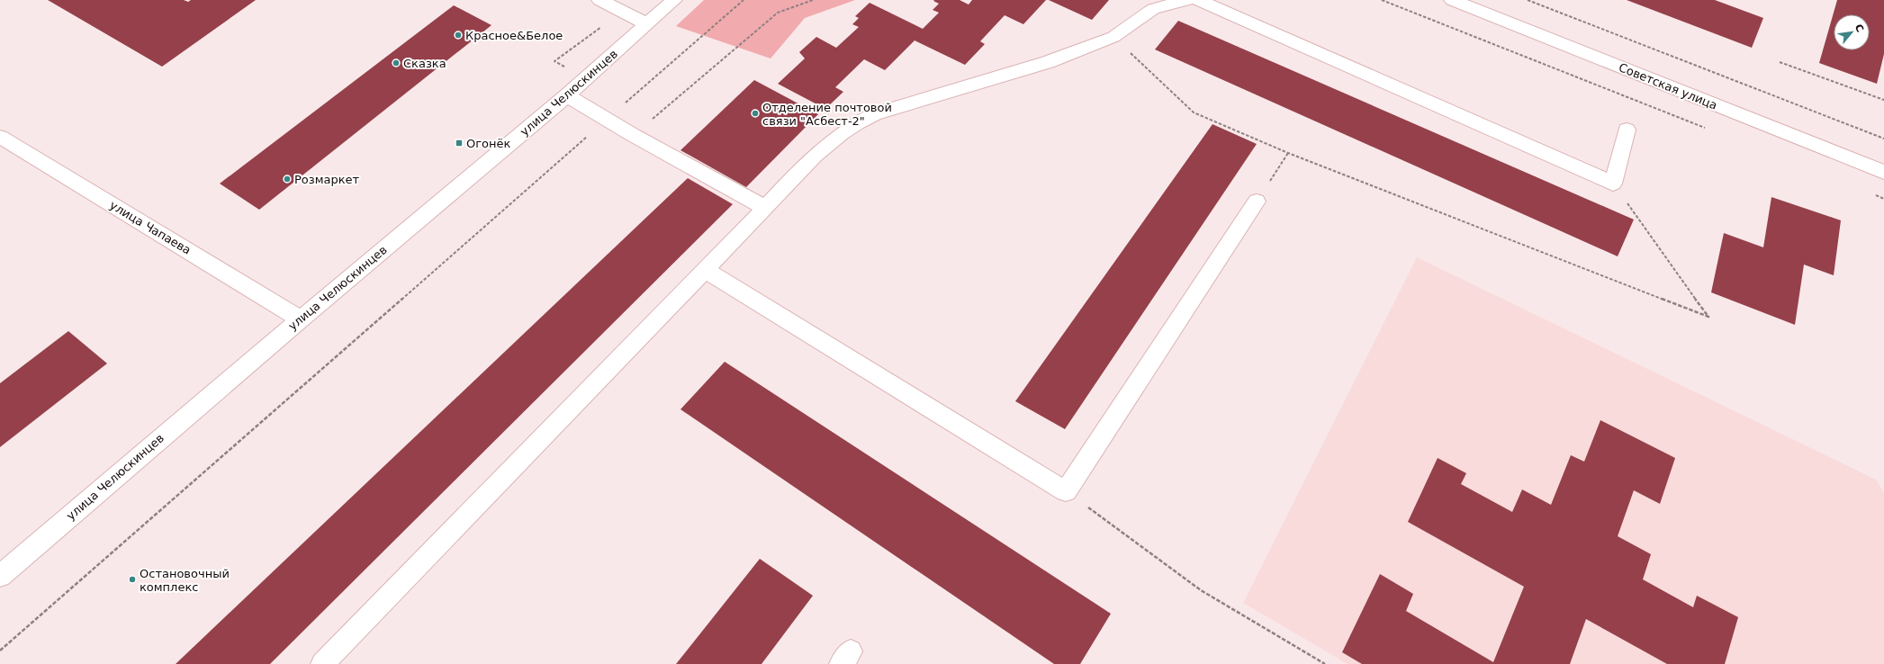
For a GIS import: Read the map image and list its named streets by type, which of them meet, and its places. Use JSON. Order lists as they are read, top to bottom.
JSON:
{
  "streets": {
    "street": ["Советская улица", "улица Челюскинцев", "улица Чапаева"]
  },
  "crossings": [
    ["улица Челюскинцев", "улица Чапаева"]
  ],
  "places": {
    "other": [
      "Красное&Белое",
      "Сказка",
      "Отделение почтовой связи \"Асбест-2\"",
      "Розмаркет",
      "Остановочный комплекс"
    ],
    "transit": ["Огонёк"]
  },
  "north": "top right"
}
